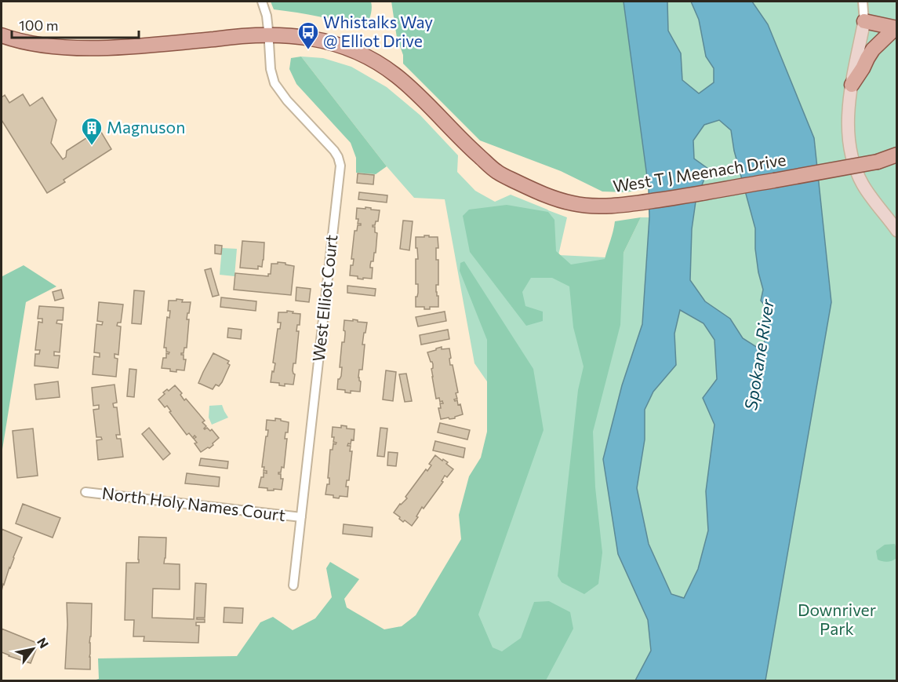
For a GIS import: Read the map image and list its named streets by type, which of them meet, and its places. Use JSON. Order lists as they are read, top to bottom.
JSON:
{
  "streets": {
    "main road": ["West T J Meenach Drive"],
    "street": ["West Elliot Court", "North Holy Names Court"]
  },
  "crossings": [
    ["West T J Meenach Drive", "West Elliot Court"],
    ["West Elliot Court", "North Holy Names Court"]
  ],
  "water": ["Spokane River"],
  "parks": ["Downriver Park"],
  "places": {
    "bus stop": ["Whistalks Way @ Elliot Drive"],
    "building": ["Magnuson"]
  },
  "scale_bar": "100 m",
  "north": "top right"
}
